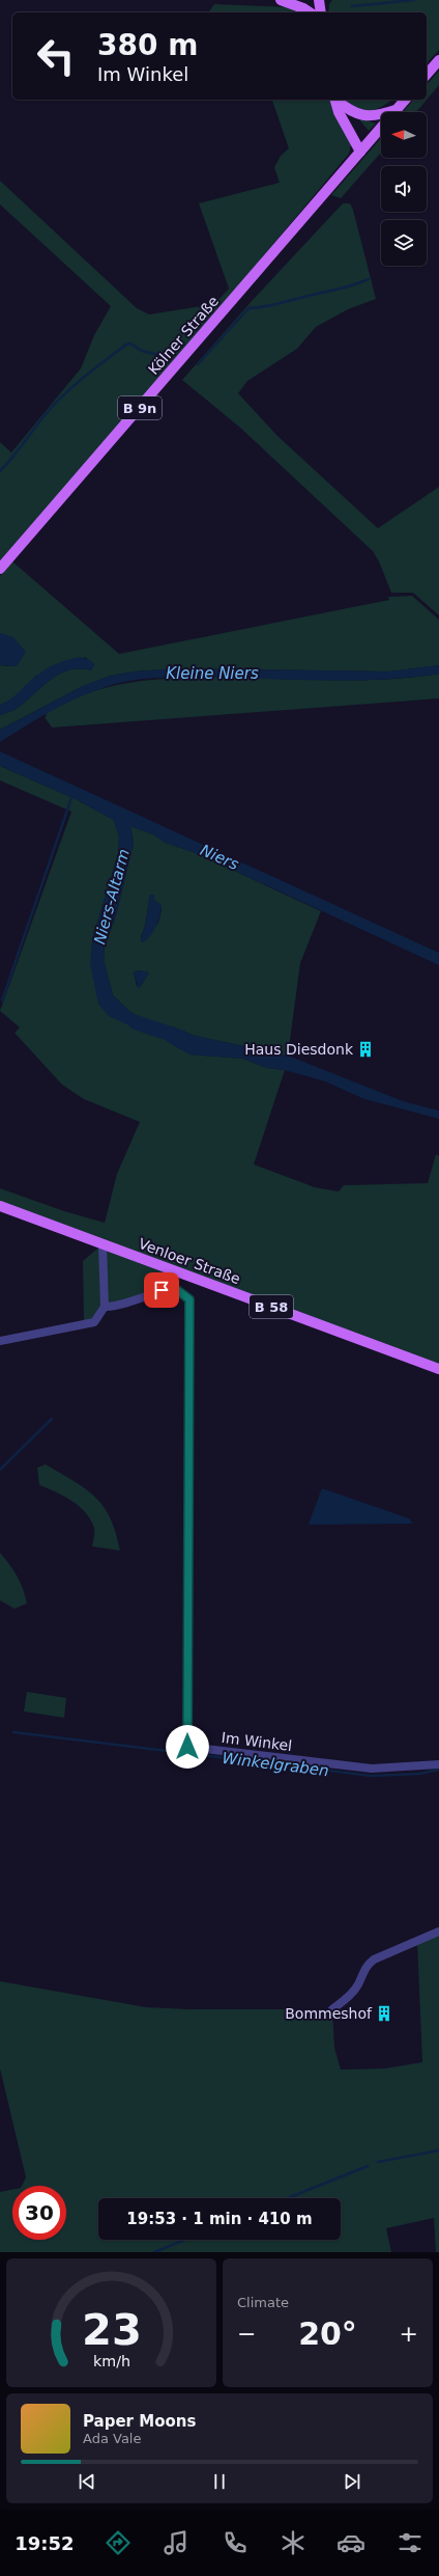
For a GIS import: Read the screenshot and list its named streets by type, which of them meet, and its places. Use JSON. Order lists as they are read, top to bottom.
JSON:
{
  "streets": {
    "main road": [
      "Kölner Straße",
      "B 9n",
      "Venloer Straße",
      "B 58"
    ],
    "street": ["Im Winkel"]
  },
  "water": [
    "Kleine Niers",
    "Niers",
    "Niers-Altarm",
    "Winkelgraben"
  ],
  "places": {
    "building": ["Haus Diesdonk", "Bommeshof"]
  },
  "north": "left",
  "page": {
    "turn": ["380 m", "Im Winkel"],
    "limit": "30",
    "trip": "19:53 · 1 min · 410 m",
    "tile": "Climate",
    "heat": ["−", "20°", "+"],
    "song": ["Paper Moons", "Ada Vale"],
    "tabs": "19:52",
    "gauge": ["23", "km/h"]
  }
}
